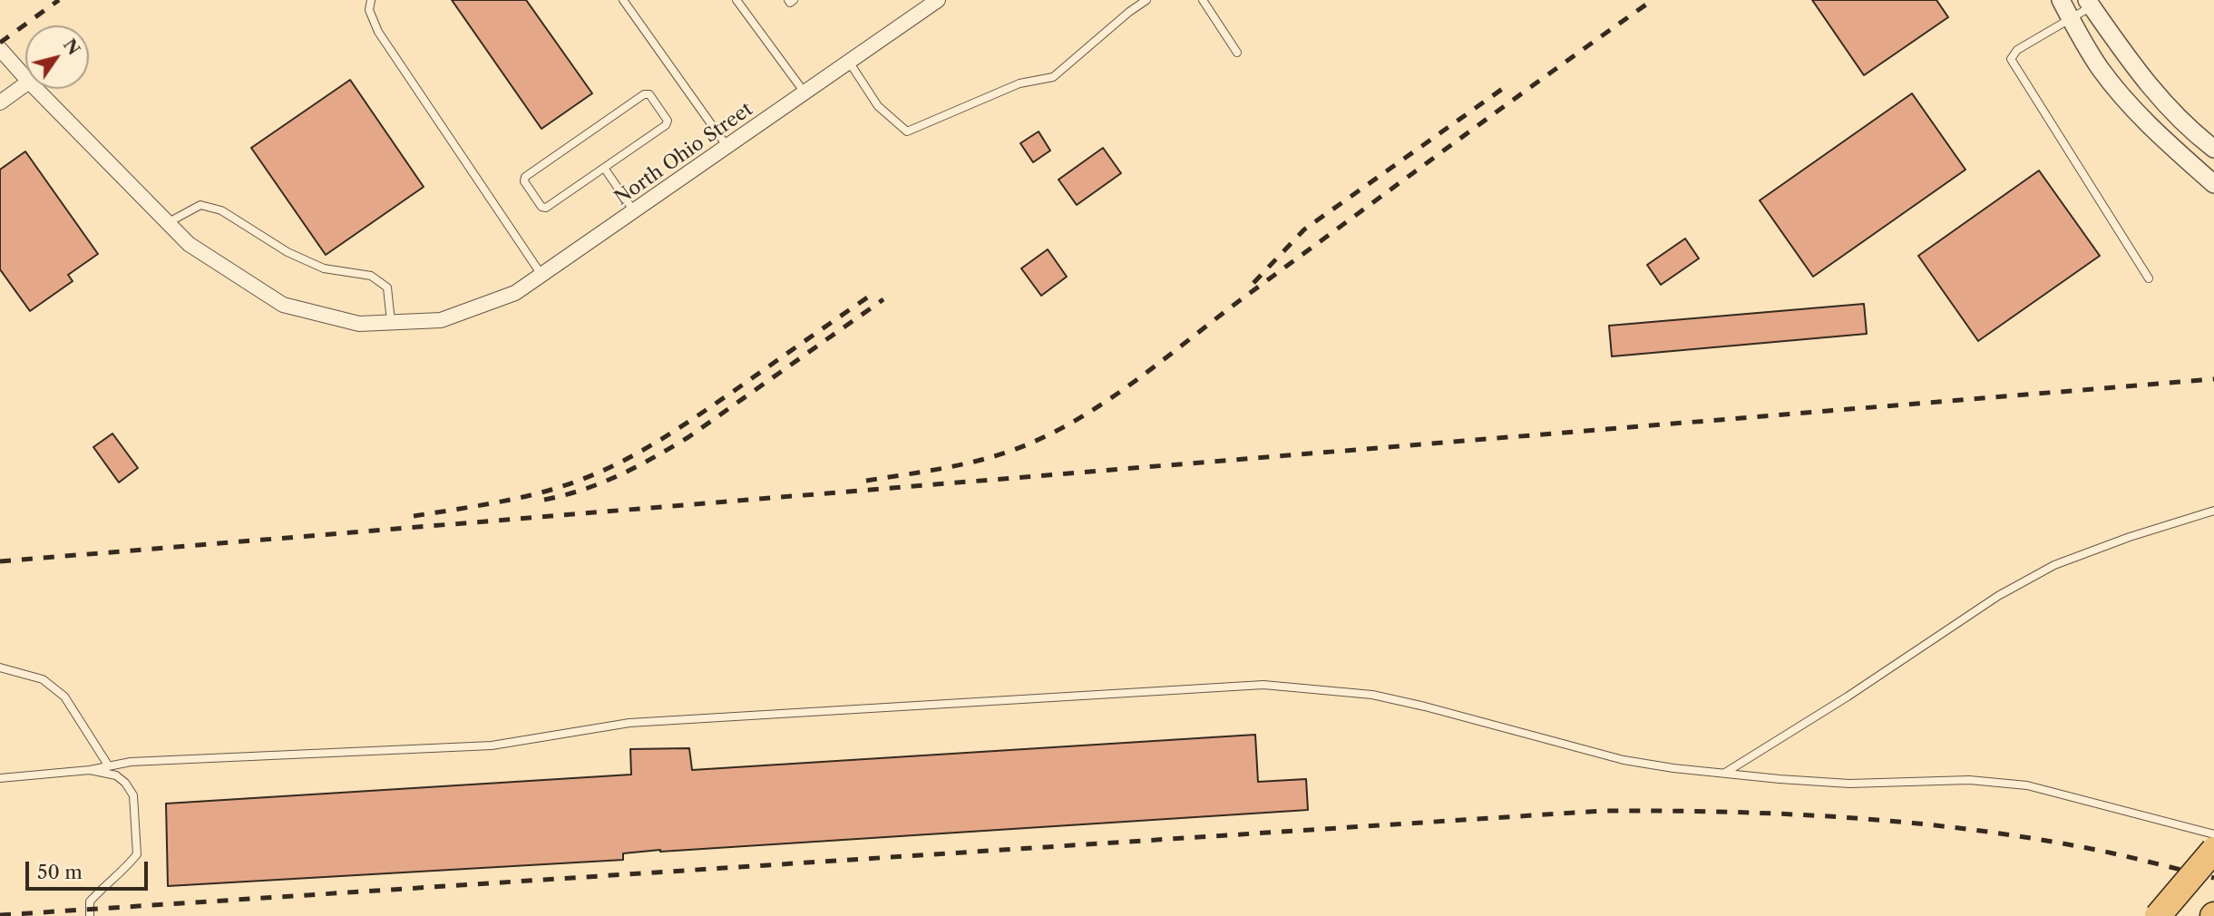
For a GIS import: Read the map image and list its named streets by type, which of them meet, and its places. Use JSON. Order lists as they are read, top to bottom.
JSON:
{
  "streets": {
    "street": ["North Ohio Street"]
  },
  "scale_bar": "50 m",
  "north": "top right"
}
